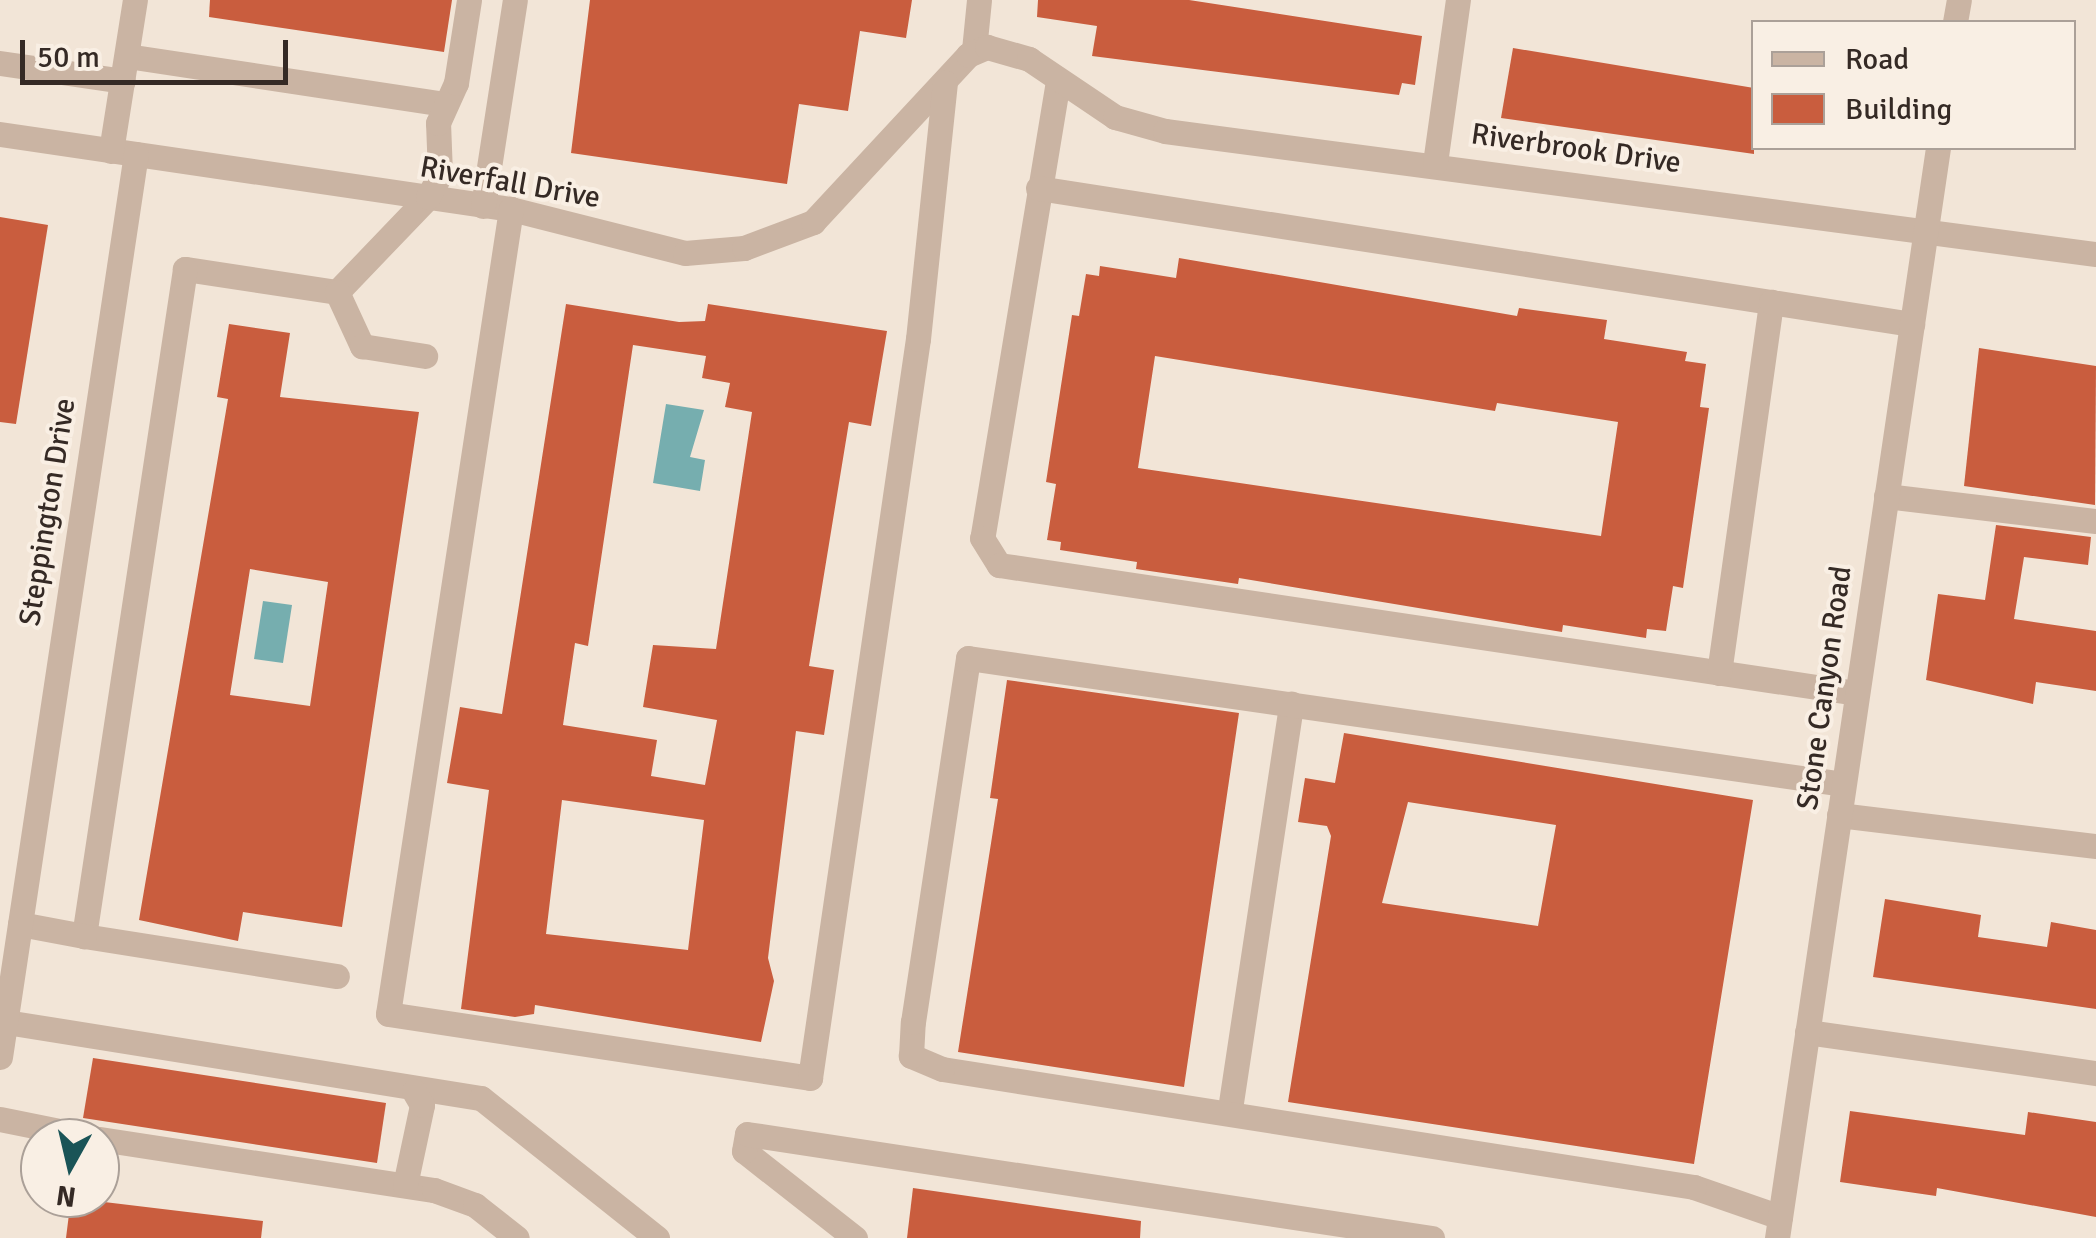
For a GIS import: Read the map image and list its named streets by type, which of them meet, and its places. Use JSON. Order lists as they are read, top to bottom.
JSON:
{
  "streets": {
    "street": [
      "Riverbrook Drive",
      "Riverfall Drive",
      "Steppington Drive",
      "Stone Canyon Road"
    ]
  },
  "crossings": [
    ["Riverbrook Drive", "Riverfall Drive"],
    ["Riverbrook Drive", "Stone Canyon Road"],
    ["Riverfall Drive", "Steppington Drive"]
  ],
  "legend": ["Road", "Building"],
  "scale_bar": "50 m",
  "north": "bottom"
}
